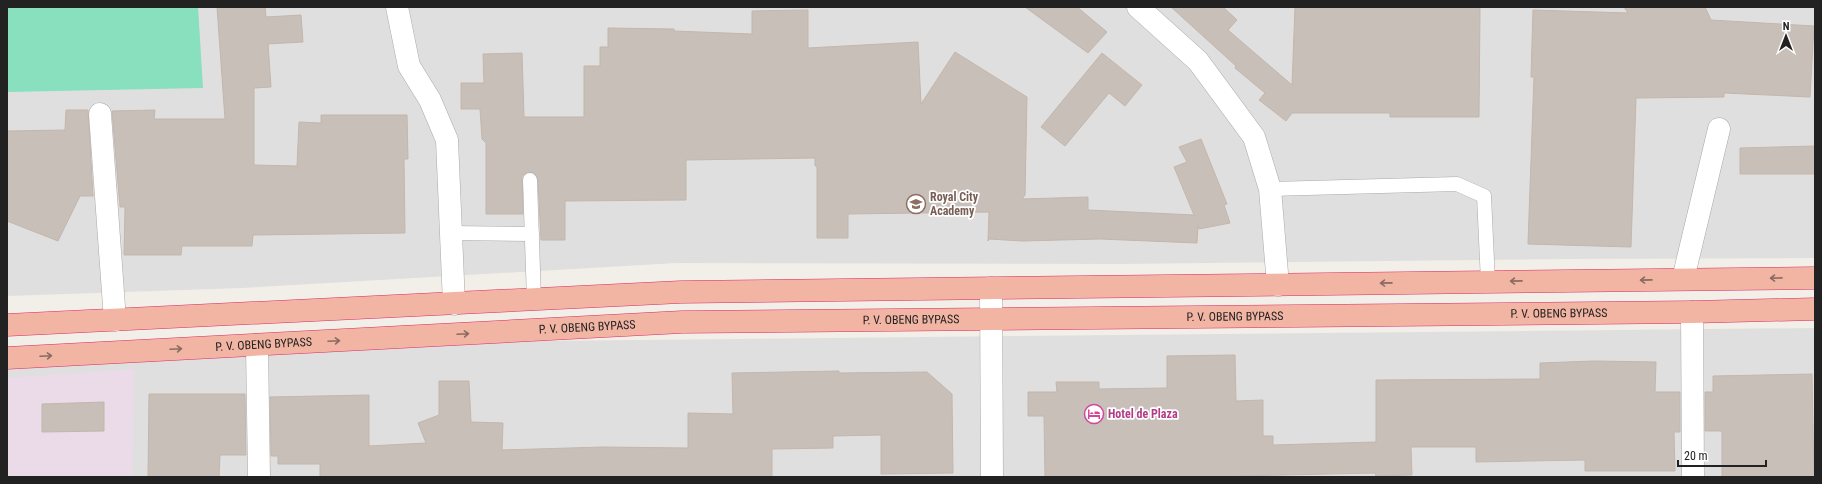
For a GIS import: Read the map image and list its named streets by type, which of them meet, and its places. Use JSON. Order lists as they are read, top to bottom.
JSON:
{
  "streets": {
    "highway": ["P. V. OBENG BYPASS"]
  },
  "places": {
    "school or university": ["Royal City Academy"],
    "hotel": ["Hotel de Plaza"]
  },
  "scale_bar": "20 m",
  "north": "top"
}
